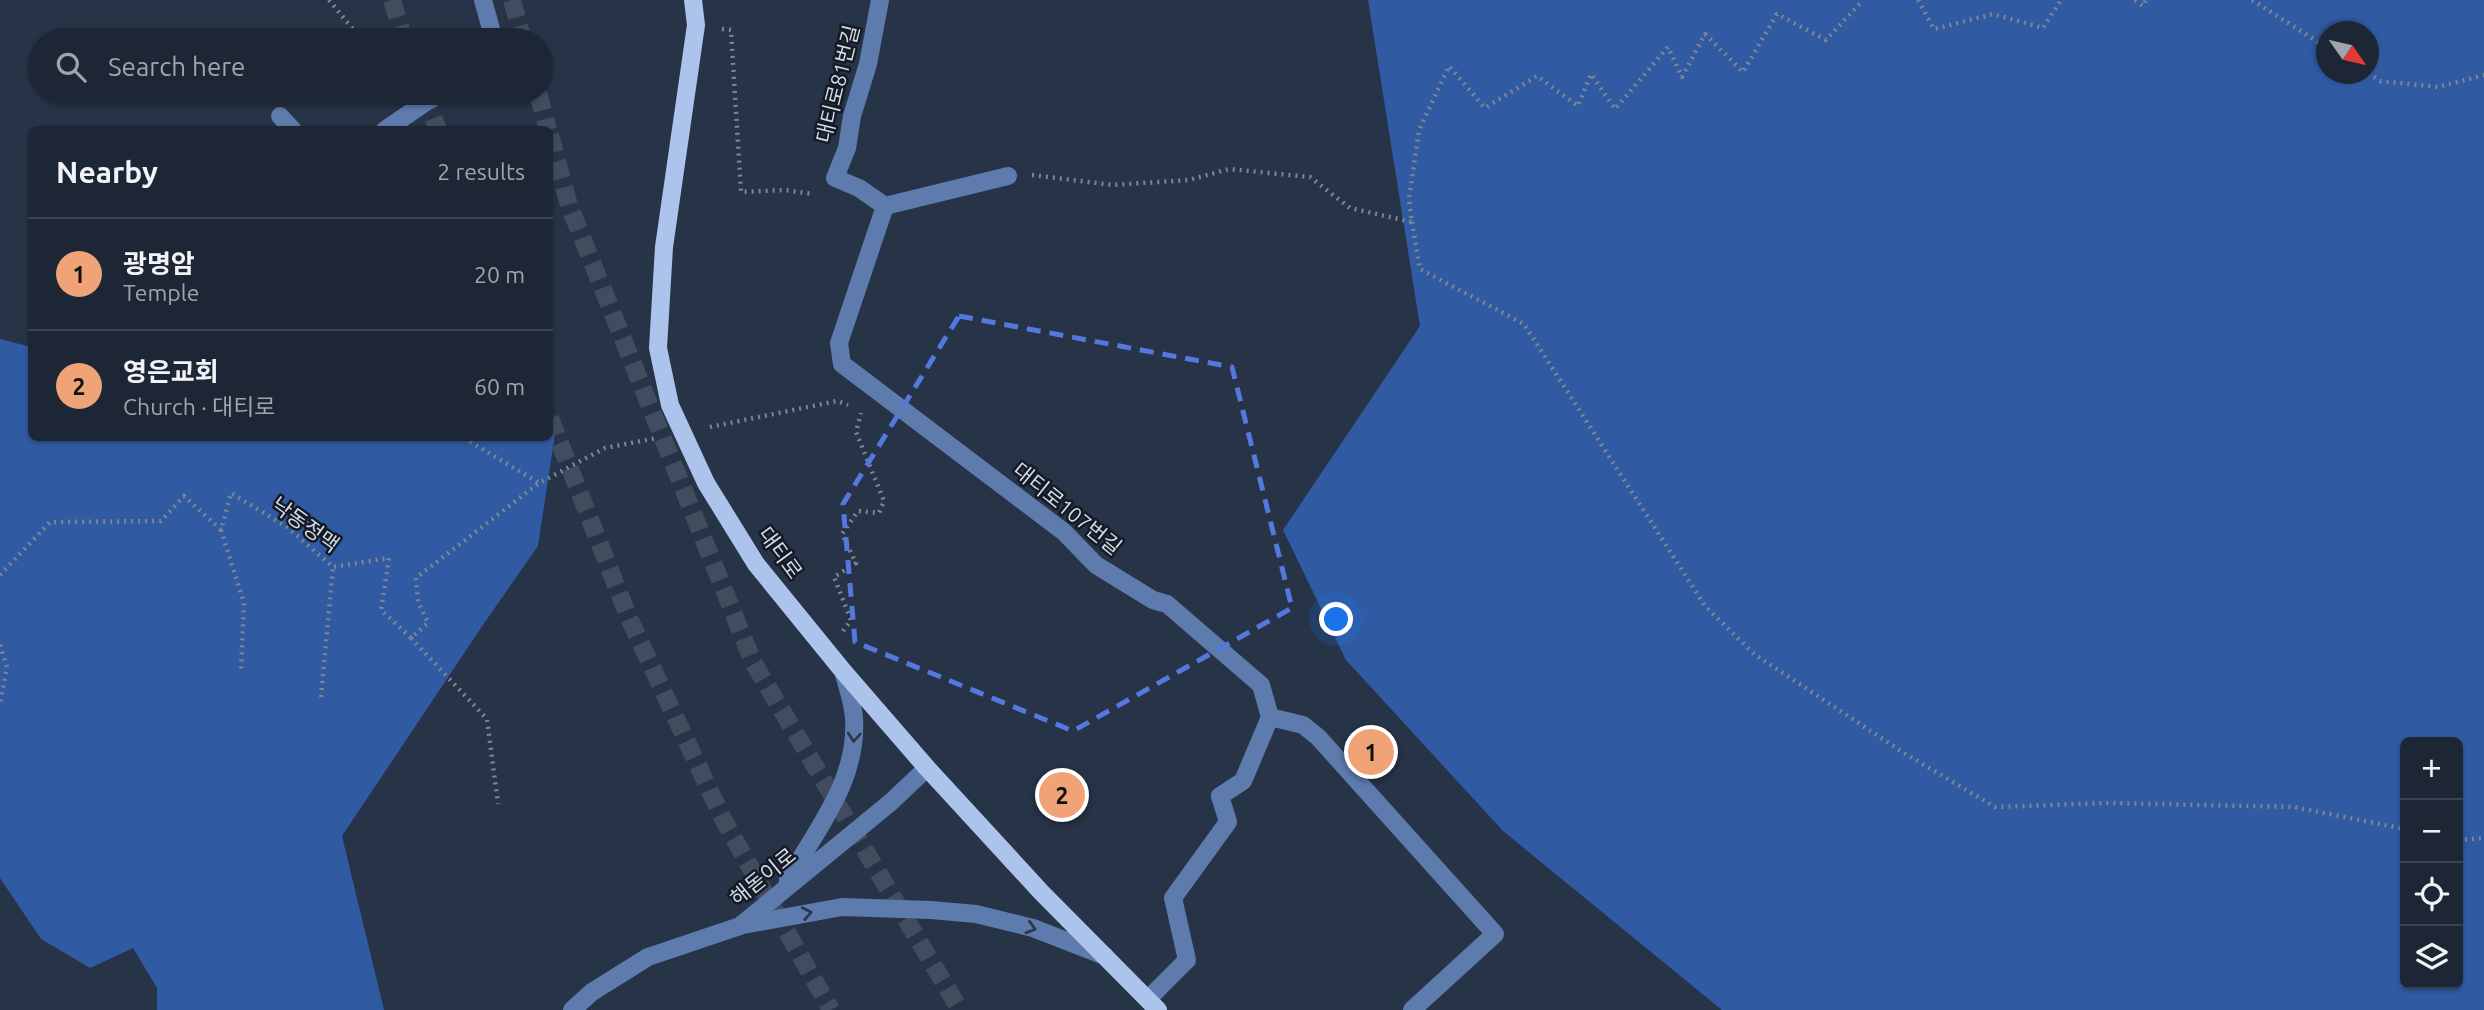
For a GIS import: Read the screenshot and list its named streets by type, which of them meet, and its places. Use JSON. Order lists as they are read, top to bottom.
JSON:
{
  "streets": {
    "main road": ["대티로"],
    "street": ["대티로81번길", "대티로107번길", "해돋이로"],
    "path": ["낙동정맥"]
  },
  "crossings": [
    ["대티로", "해돋이로"]
  ],
  "north": "bottom right",
  "page": {
    "search": "Search here",
    "heading": ["Nearby", "2 results"],
    "list": [
      {
        "mark": "1",
        "name": "광명암",
        "note": "Temple",
        "value": "20 m"
      },
      {
        "mark": "2",
        "name": "영은교회",
        "note": "Church · 대티로",
        "value": "60 m"
      }
    ],
    "pins": ["1", "2"],
    "map_buttons": ["+", "−"]
  }
}
